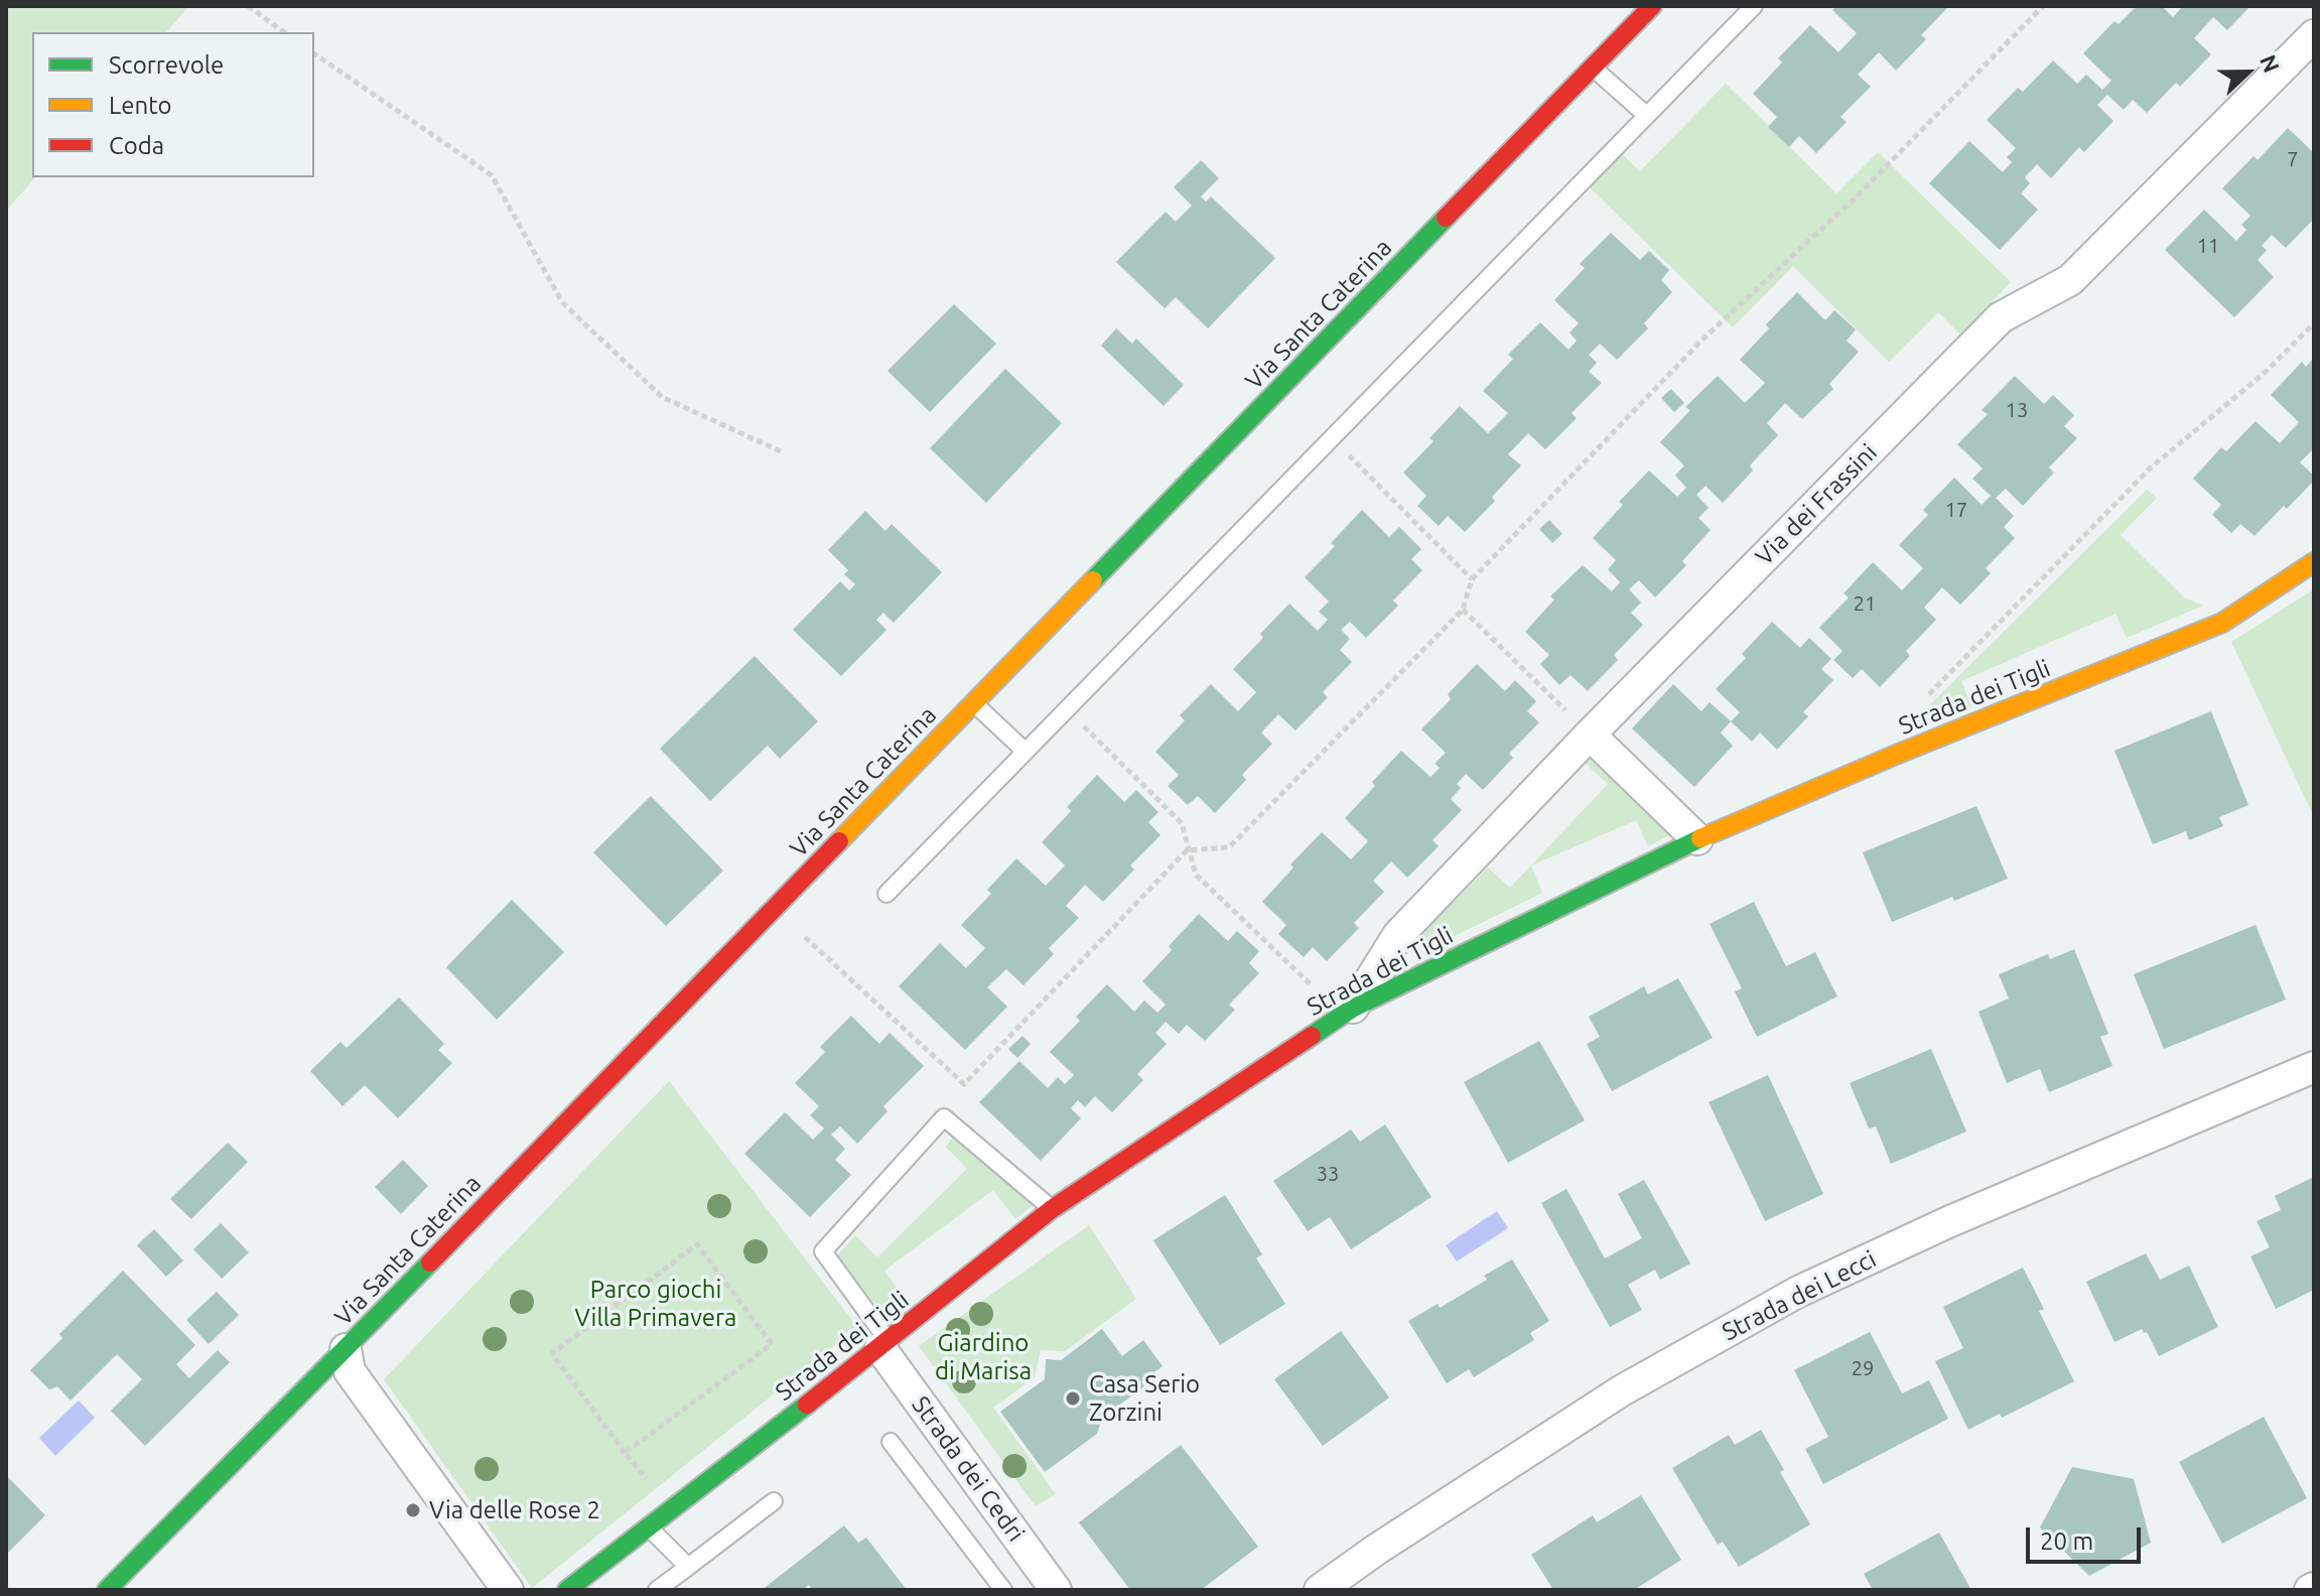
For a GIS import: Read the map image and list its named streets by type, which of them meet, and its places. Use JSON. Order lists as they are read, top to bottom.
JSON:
{
  "streets": {
    "street": [
      "Via Santa Caterina",
      "Via dei Frassini",
      "Strada dei Tigli",
      "Strada dei Lecci",
      "Strada dei Cedri"
    ]
  },
  "crossings": [
    ["Via dei Frassini", "Strada dei Tigli"],
    ["Strada dei Tigli", "Strada dei Cedri"]
  ],
  "parks": ["Parco giochi Villa Primavera", "Giardino di Marisa"],
  "places": ["Casa Serio Zorzini", "Via delle Rose 2"],
  "house_numbers": [
    "7",
    "11",
    "13",
    "17",
    "21",
    "33",
    "29"
  ],
  "legend": ["Scorrevole", "Lento", "Coda"],
  "scale_bar": "20 m",
  "north": "right"
}
